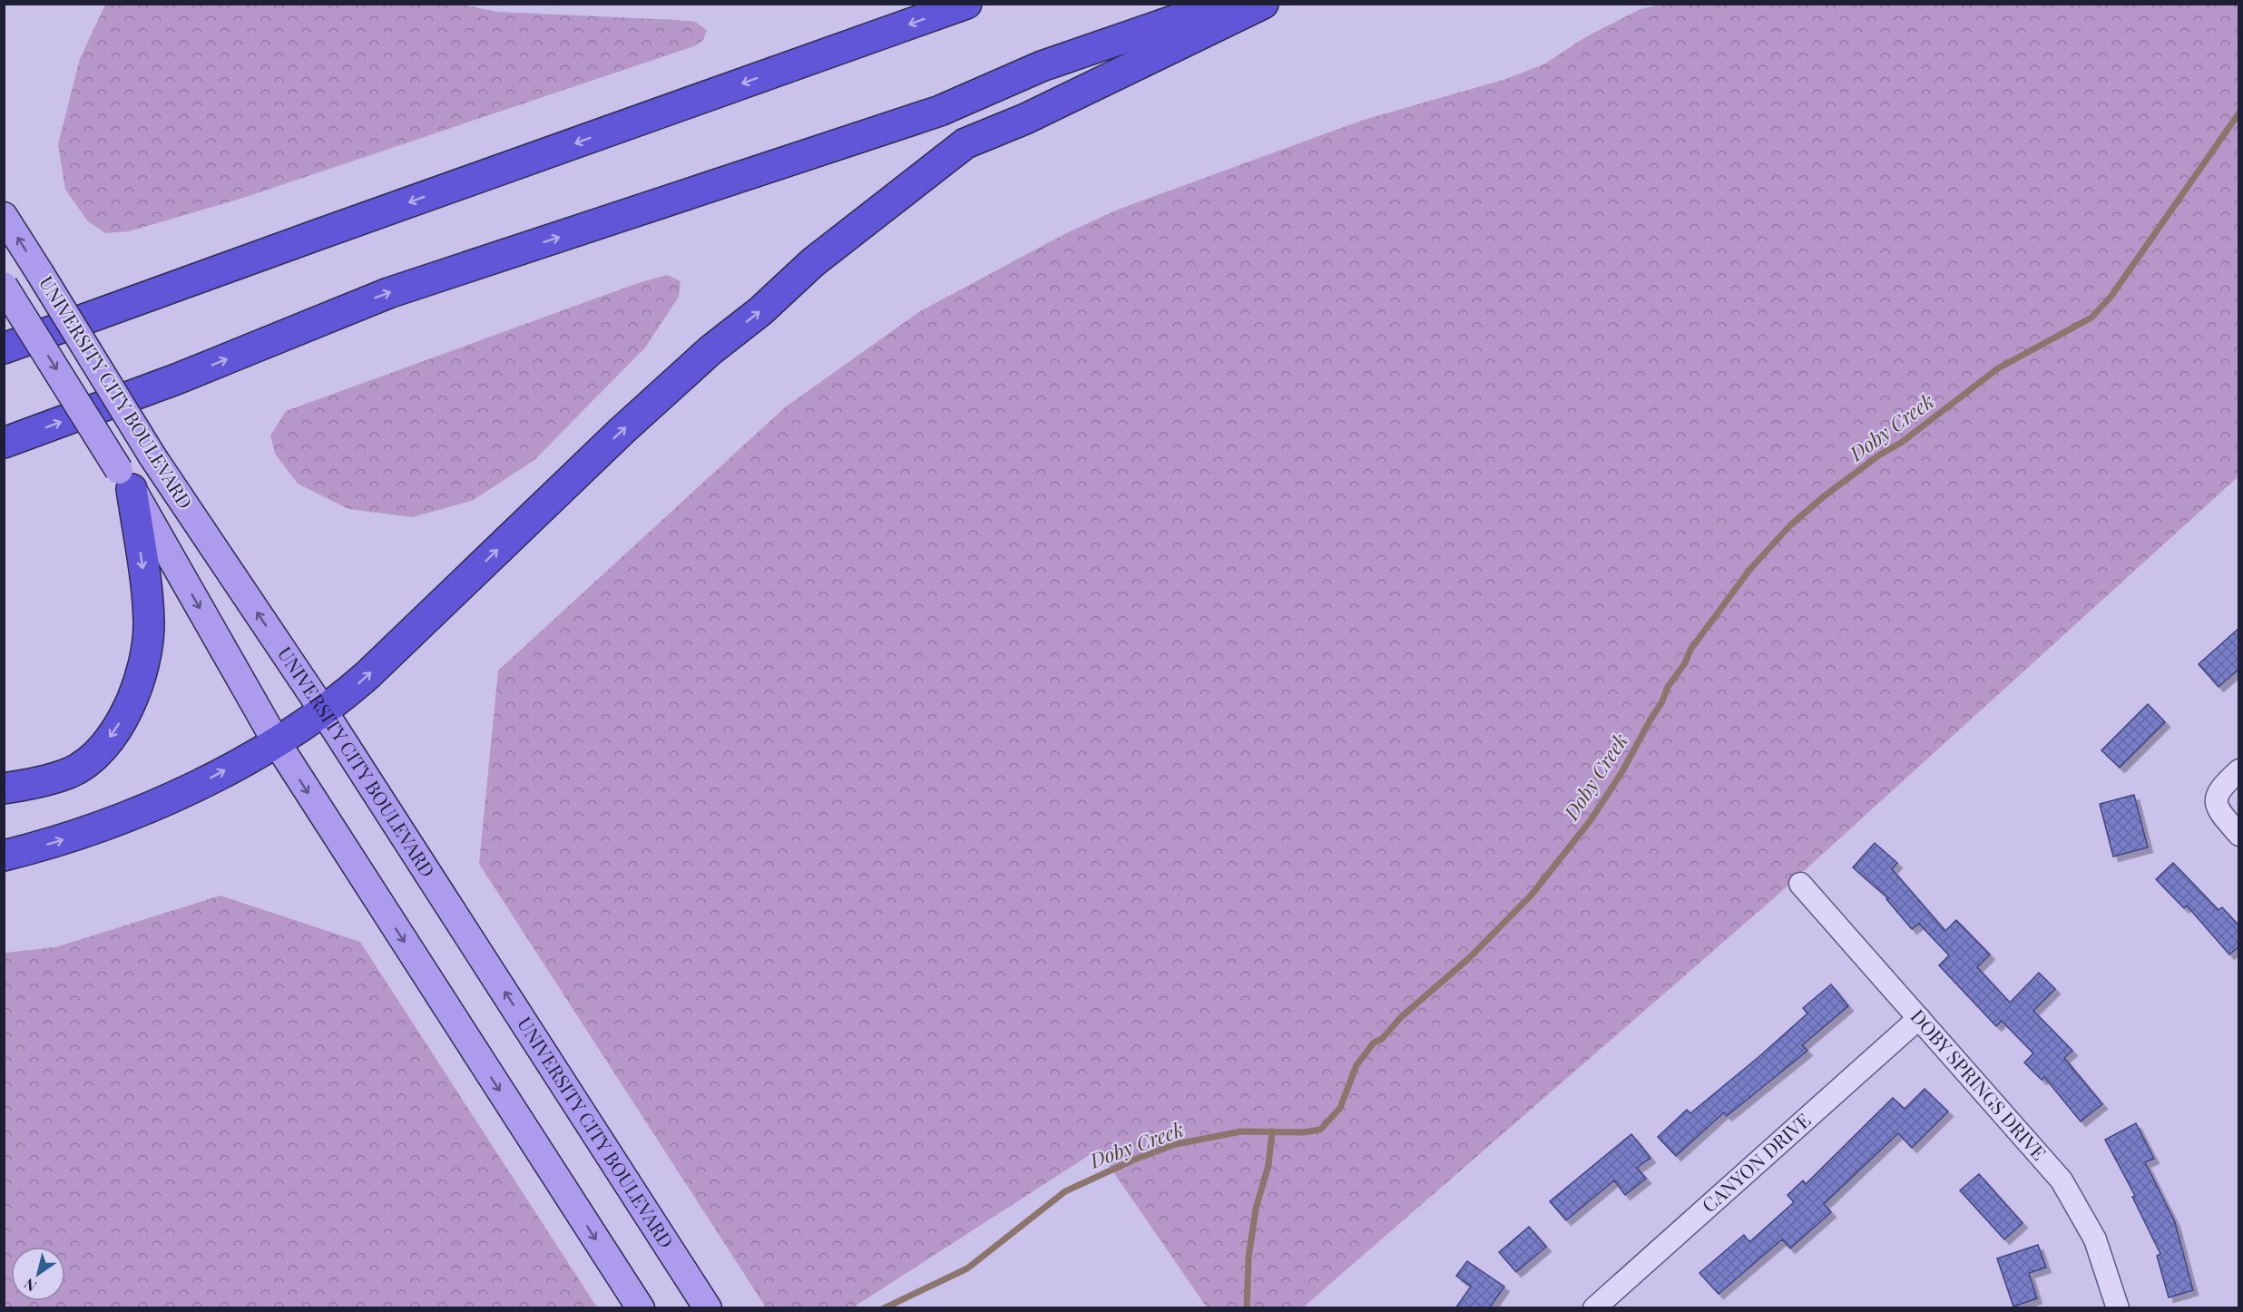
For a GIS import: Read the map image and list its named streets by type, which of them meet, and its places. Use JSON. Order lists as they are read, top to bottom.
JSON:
{
  "streets": {
    "main road": ["UNIVERSITY CITY BOULEVARD"],
    "street": ["DOBY SPRINGS DRIVE", "CANYON DRIVE"]
  },
  "crossings": [
    ["DOBY SPRINGS DRIVE", "CANYON DRIVE"]
  ],
  "water": ["Doby Creek"],
  "north": "bottom left"
}
